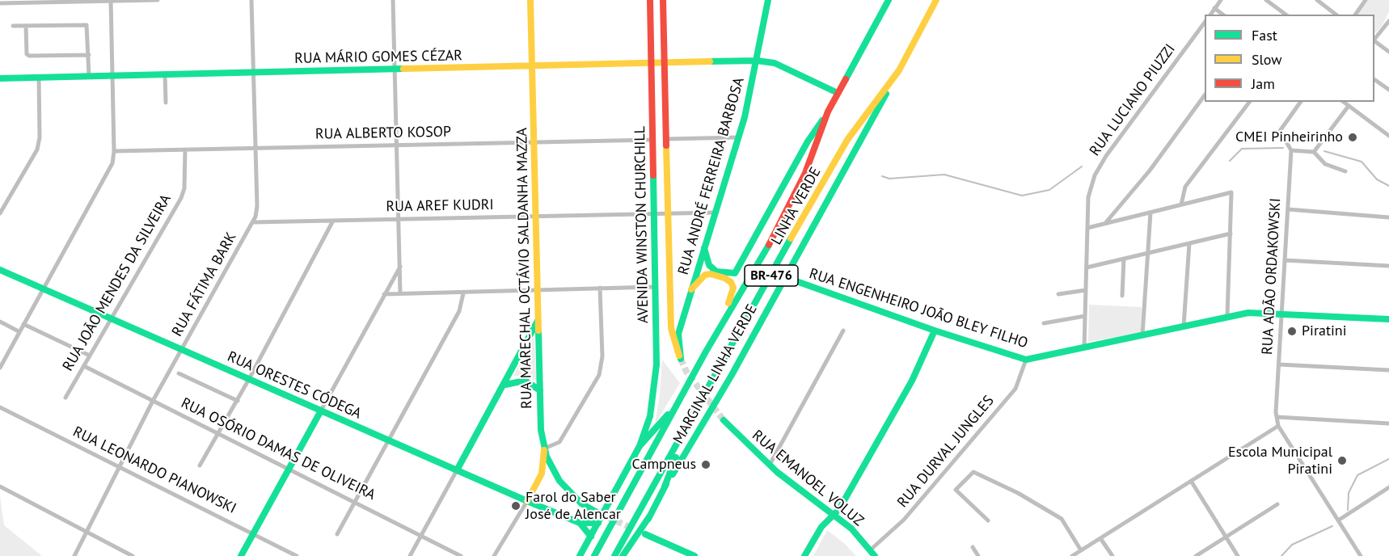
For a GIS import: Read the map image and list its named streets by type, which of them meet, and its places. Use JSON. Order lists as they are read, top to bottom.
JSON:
{
  "streets": {
    "main road": [
      "RUA MÁRIO GOMES CÉZAR",
      "RUA ANDRÉ FERREIRA BARBOSA",
      "LINHA VERDE",
      "AVENIDA WINSTON CHURCHILL",
      "RUA MARECHAL OCTÁVIO SALDANHA MAZZA",
      "BR-476",
      "RUA ENGENHEIRO JOÃO BLEY FILHO",
      "MARGINAL LINHA VERDE",
      "RUA ORESTES CÓDEGA",
      "RUA EMANOEL VOLUZ"
    ],
    "street": [
      "RUA LUCIANO PIUZZI",
      "RUA ALBERTO KOSOP",
      "RUA AREF KUDRI",
      "RUA ADÃO ORDAKOWSKI",
      "RUA JOÃO MENDES DA SILVEIRA",
      "RUA FÁTIMA BARK",
      "RUA OSÓRIO DAMAS DE OLIVEIRA",
      "RUA DURVAL JUNGLES",
      "RUA LEONARDO PIANOWSKI"
    ]
  },
  "crossings": [
    ["RUA MÁRIO GOMES CÉZAR", "RUA ANDRÉ FERREIRA BARBOSA"],
    ["RUA MÁRIO GOMES CÉZAR", "LINHA VERDE"],
    ["RUA MÁRIO GOMES CÉZAR", "AVENIDA WINSTON CHURCHILL"],
    ["RUA MÁRIO GOMES CÉZAR", "RUA MARECHAL OCTÁVIO SALDANHA MAZZA"],
    ["RUA MÁRIO GOMES CÉZAR", "RUA FÁTIMA BARK"],
    ["RUA LUCIANO PIUZZI", "RUA ENGENHEIRO JOÃO BLEY FILHO"],
    ["RUA ALBERTO KOSOP", "AVENIDA WINSTON CHURCHILL"],
    ["RUA ALBERTO KOSOP", "RUA MARECHAL OCTÁVIO SALDANHA MAZZA"],
    ["RUA ALBERTO KOSOP", "RUA JOÃO MENDES DA SILVEIRA"],
    ["RUA ALBERTO KOSOP", "RUA FÁTIMA BARK"],
    ["RUA ANDRÉ FERREIRA BARBOSA", "RUA AREF KUDRI"],
    ["RUA ANDRÉ FERREIRA BARBOSA", "AVENIDA WINSTON CHURCHILL"],
    ["RUA AREF KUDRI", "AVENIDA WINSTON CHURCHILL"],
    ["RUA AREF KUDRI", "RUA MARECHAL OCTÁVIO SALDANHA MAZZA"],
    ["RUA AREF KUDRI", "RUA FÁTIMA BARK"],
    ["LINHA VERDE", "MARGINAL LINHA VERDE"],
    ["RUA ADÃO ORDAKOWSKI", "RUA ENGENHEIRO JOÃO BLEY FILHO"],
    ["RUA JOÃO MENDES DA SILVEIRA", "RUA ORESTES CÓDEGA"],
    ["RUA JOÃO MENDES DA SILVEIRA", "RUA OSÓRIO DAMAS DE OLIVEIRA"],
    ["RUA FÁTIMA BARK", "RUA ORESTES CÓDEGA"],
    ["RUA FÁTIMA BARK", "RUA OSÓRIO DAMAS DE OLIVEIRA"],
    ["RUA FÁTIMA BARK", "RUA LEONARDO PIANOWSKI"],
    ["RUA ENGENHEIRO JOÃO BLEY FILHO", "MARGINAL LINHA VERDE"],
    ["RUA ENGENHEIRO JOÃO BLEY FILHO", "RUA DURVAL JUNGLES"],
    ["RUA DURVAL JUNGLES", "RUA EMANOEL VOLUZ"]
  ],
  "places": [
    "CMEI Pinheirinho",
    "Piratini",
    "Escola Municipal Piratini",
    "Campneus",
    "Farol do Saber José de Alencar"
  ],
  "legend": ["Fast", "Slow", "Jam"]
}
